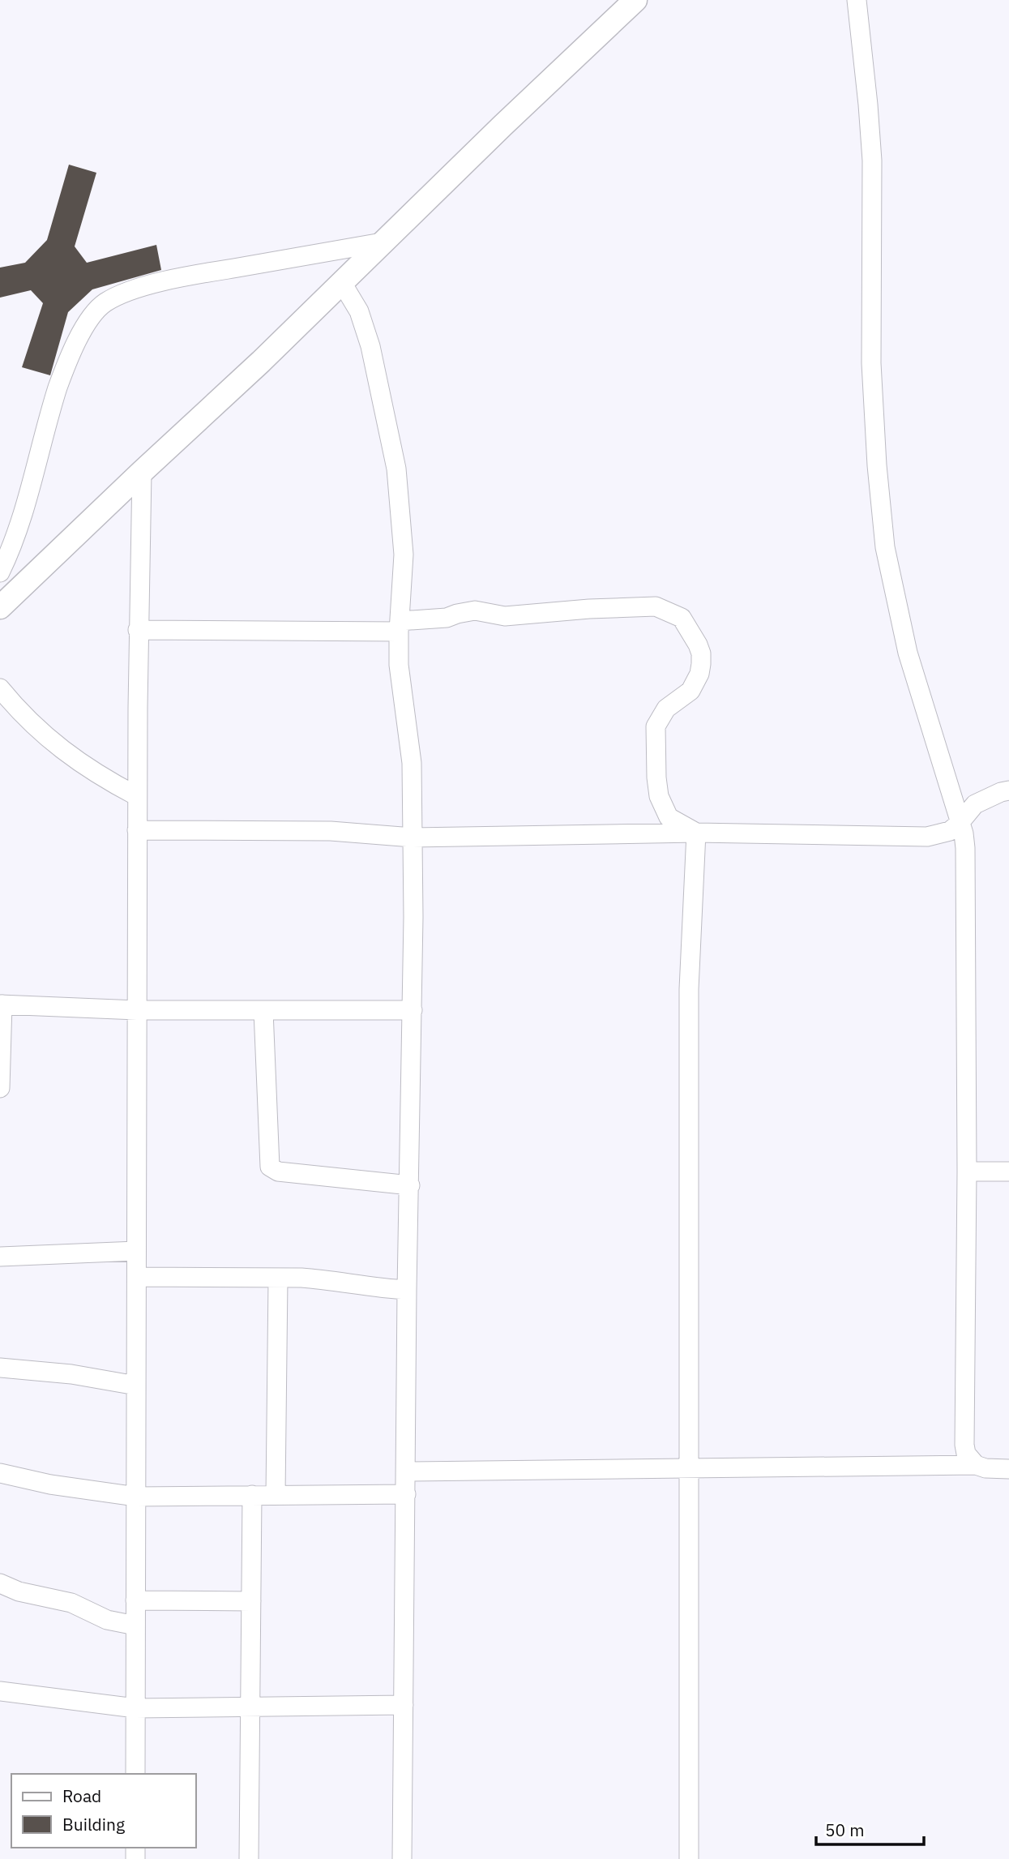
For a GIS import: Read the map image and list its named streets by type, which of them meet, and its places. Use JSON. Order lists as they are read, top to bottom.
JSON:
{
  "legend": ["Road", "Building"],
  "scale_bar": "50 m"
}
